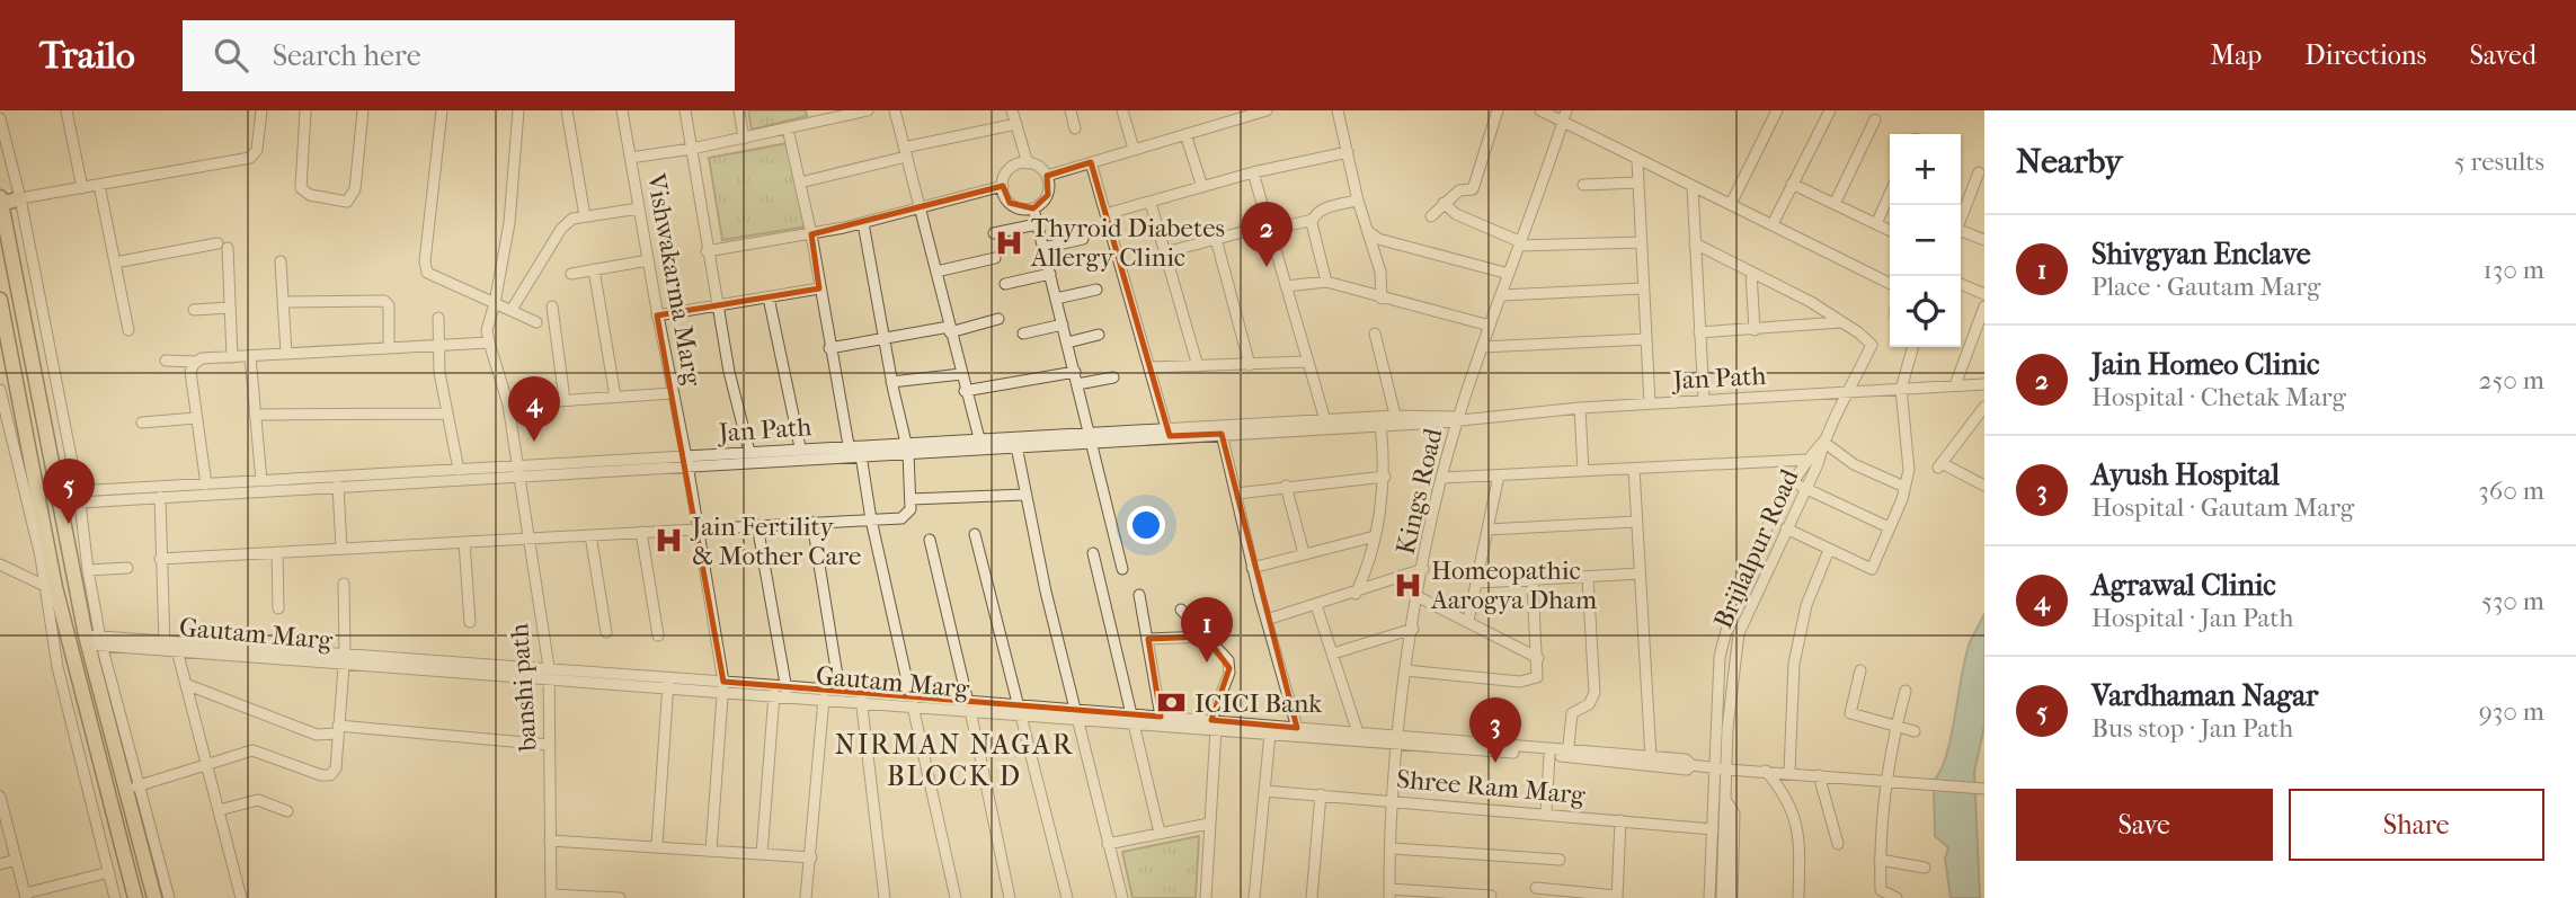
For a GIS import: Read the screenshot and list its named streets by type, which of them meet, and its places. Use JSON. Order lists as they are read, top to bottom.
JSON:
{
  "streets": {
    "street": [
      "Vishwakarma Marg",
      "Jan Path",
      "Kings Road",
      "Brijlalpur Road",
      "Gautam Marg",
      "banshi path",
      "Shree Ram Marg"
    ]
  },
  "crossings": [
    ["Vishwakarma Marg", "Jan Path"],
    ["Vishwakarma Marg", "Gautam Marg"],
    ["Jan Path", "Kings Road"],
    ["Jan Path", "Brijlalpur Road"],
    ["Jan Path", "banshi path"],
    ["Kings Road", "Gautam Marg"],
    ["Kings Road", "Shree Ram Marg"],
    ["Brijlalpur Road", "Shree Ram Marg"],
    ["Gautam Marg", "banshi path"]
  ],
  "districts": ["NIRMAN NAGAR BLOCK D"],
  "places": {
    "hospital": ["Thyroid Diabetes Allergy Clinic", "Jain Fertility & Mother Care", "Homeopathic Aarogya Dham"],
    "bank": ["ICICI Bank"]
  },
  "page": {
    "header": "Trailo",
    "search": "Search here",
    "nav": ["Map", "Directions", "Saved"],
    "heading": ["Nearby", "5 results"],
    "map_buttons": ["+", "−"],
    "pins": [
      "2",
      "4",
      "5",
      "1",
      "3"
    ],
    "list": [
      {
        "mark": "1",
        "name": "Shivgyan Enclave",
        "note": "Place · Gautam Marg",
        "value": "130 m"
      },
      {
        "mark": "2",
        "name": "Jain Homeo Clinic",
        "note": "Hospital · Chetak Marg",
        "value": "250 m"
      },
      {
        "mark": "3",
        "name": "Ayush Hospital",
        "note": "Hospital · Gautam Marg",
        "value": "360 m"
      },
      {
        "mark": "4",
        "name": "Agrawal Clinic",
        "note": "Hospital · Jan Path",
        "value": "530 m"
      },
      {
        "mark": "5",
        "name": "Vardhaman Nagar",
        "note": "Bus stop · Jan Path",
        "value": "930 m"
      }
    ],
    "buttons": ["Save", "Share"]
  }
}
